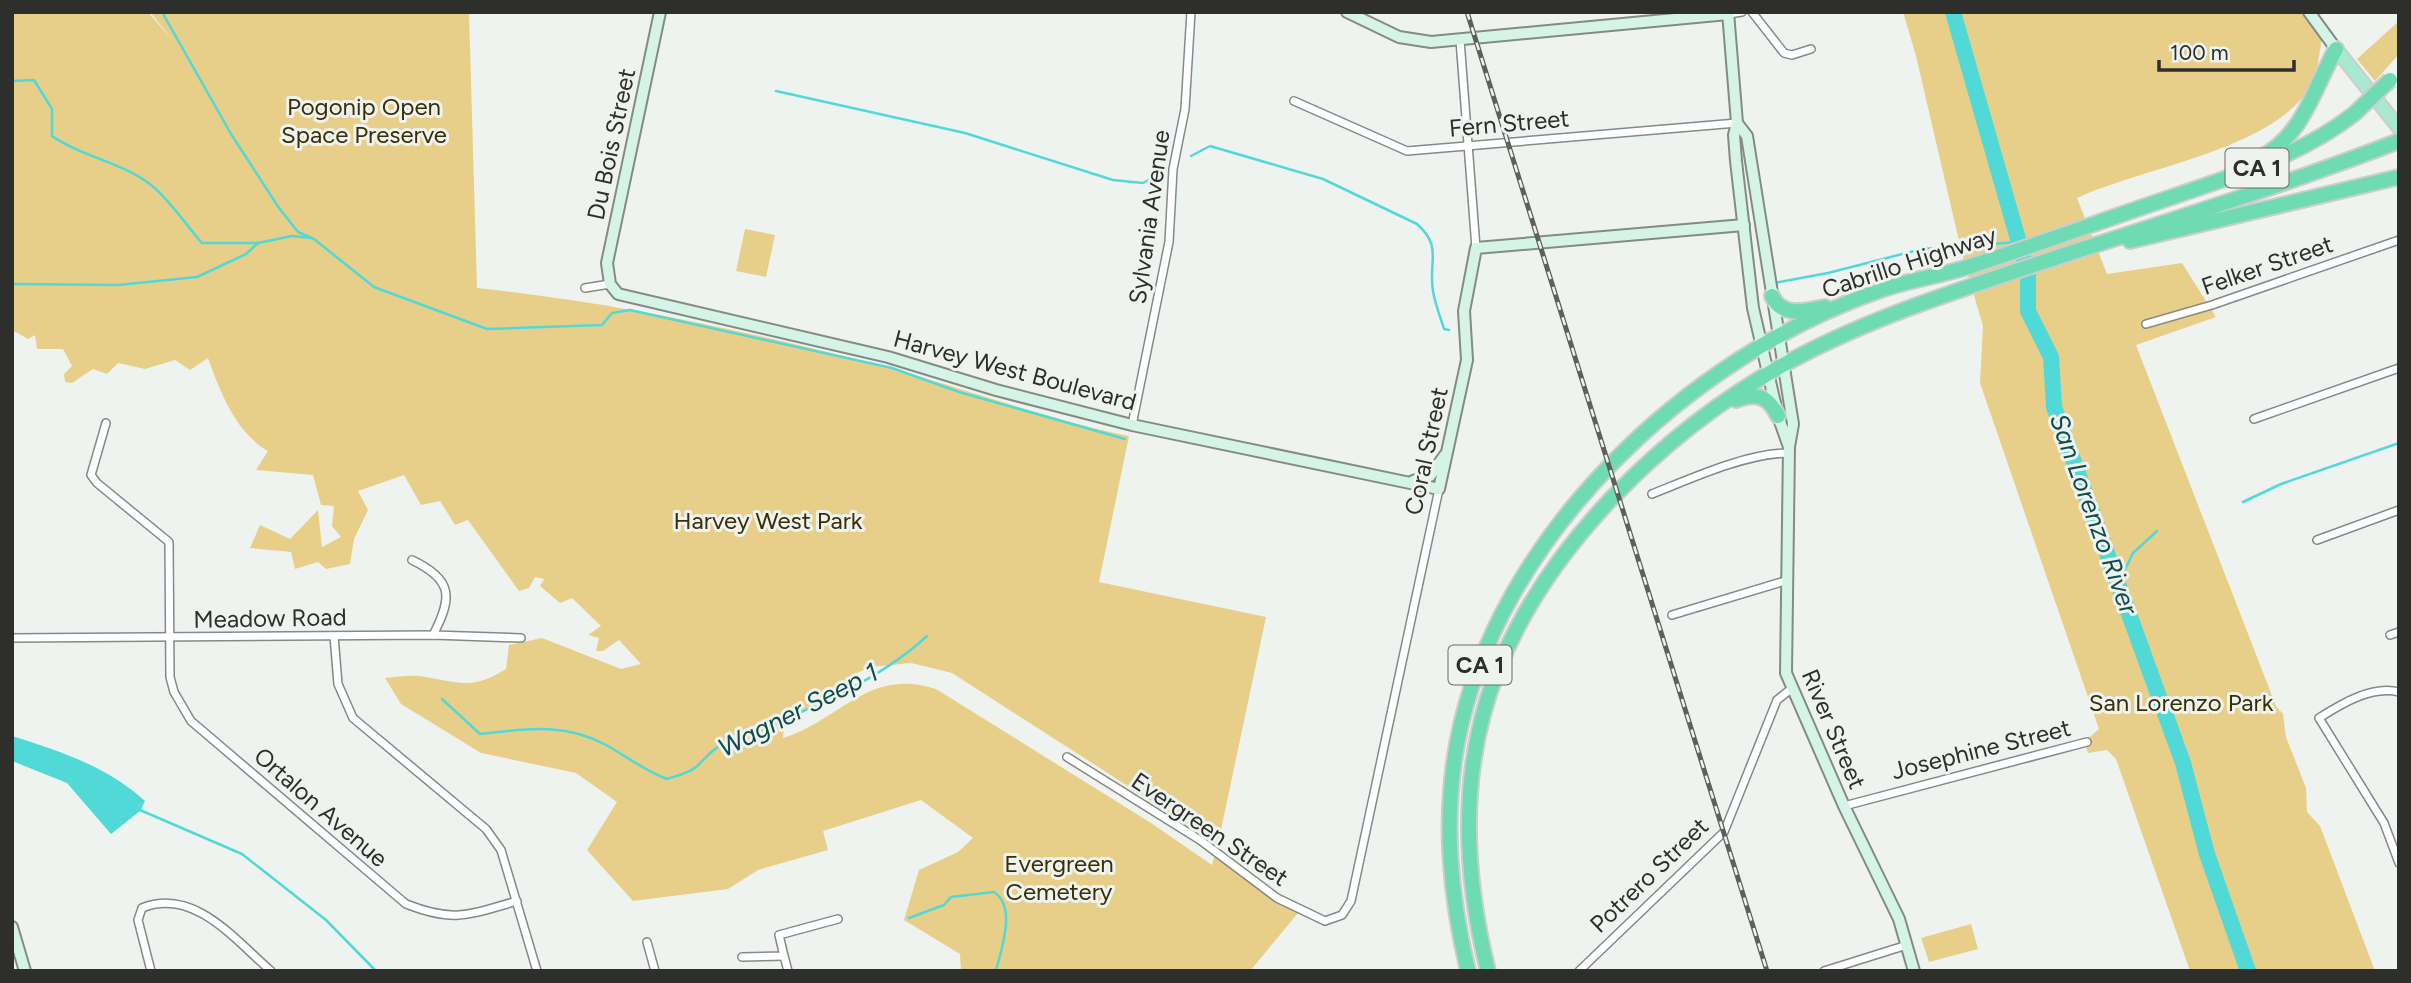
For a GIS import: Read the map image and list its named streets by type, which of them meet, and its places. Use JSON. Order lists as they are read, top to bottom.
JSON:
{
  "streets": {
    "highway": ["CA 1", "Cabrillo Highway"],
    "street": [
      "Fern Street",
      "Du Bois Street",
      "Sylvania Avenue",
      "Felker Street",
      "Harvey West Boulevard",
      "Coral Street",
      "Meadow Road",
      "River Street",
      "Josephine Street",
      "Ortalon Avenue",
      "Evergreen Street",
      "Potrero Street"
    ]
  },
  "crossings": [
    ["Fern Street", "River Street"],
    ["Du Bois Street", "Harvey West Boulevard"],
    ["Sylvania Avenue", "Harvey West Boulevard"],
    ["Cabrillo Highway", "River Street"],
    ["Harvey West Boulevard", "Coral Street"],
    ["Coral Street", "Evergreen Street"],
    ["Meadow Road", "Ortalon Avenue"],
    ["River Street", "Josephine Street"],
    ["River Street", "Potrero Street"]
  ],
  "water": ["San Lorenzo River", "Wagner Seep 1"],
  "parks": [
    "Pogonip Open Space Preserve",
    "Harvey West Park",
    "San Lorenzo Park",
    "Evergreen Cemetery"
  ],
  "scale_bar": "100 m"
}
